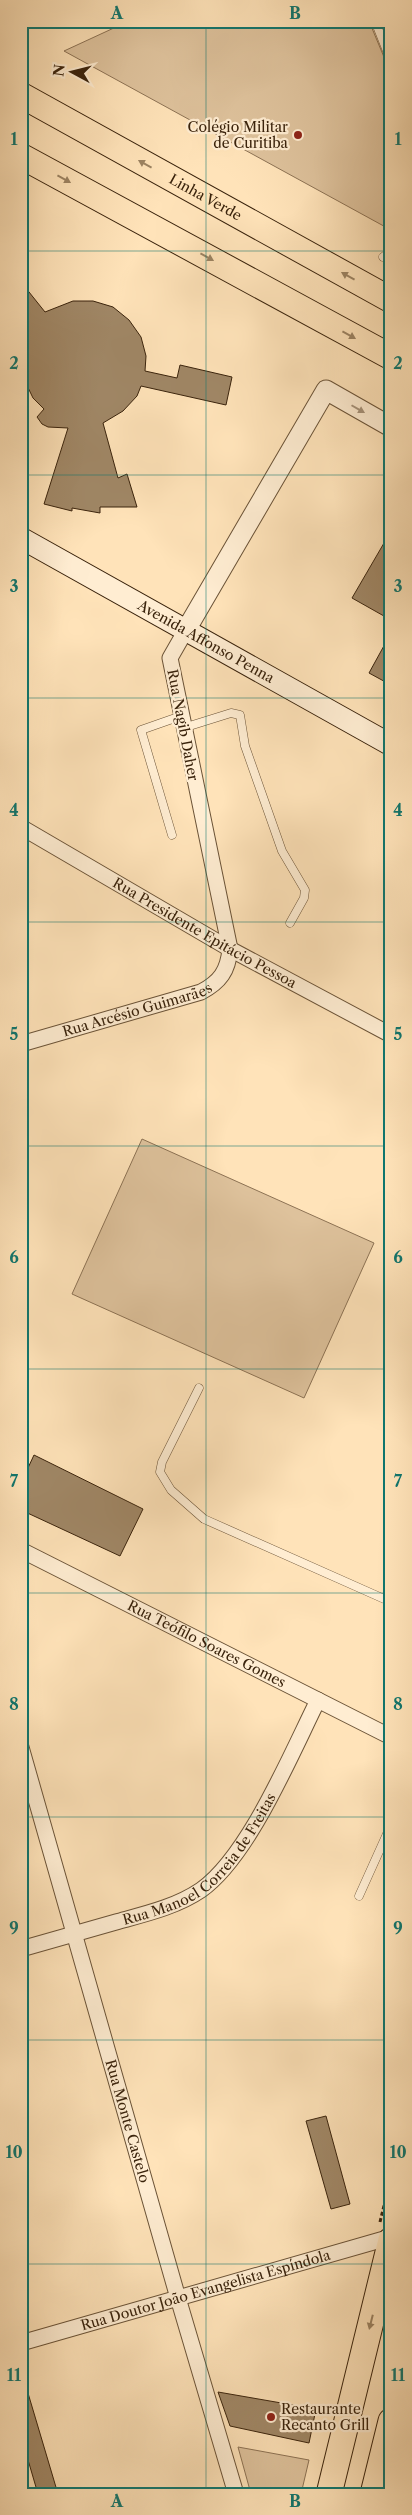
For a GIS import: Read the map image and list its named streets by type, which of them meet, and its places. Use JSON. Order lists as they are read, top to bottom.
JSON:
{
  "streets": {
    "highway": ["Linha Verde"],
    "main road": ["Avenida Affonso Penna"],
    "street": [
      "Rua Nagib Daher",
      "Rua Presidente Epitácio Pessoa",
      "Rua Arcésio Guimarães",
      "Rua Teófilo Soares Gomes",
      "Rua Manoel Correia de Freitas",
      "Rua Monte Castelo",
      "Rua Doutor João Evangelista Espíndola"
    ]
  },
  "crossings": [
    ["Avenida Affonso Penna", "Rua Nagib Daher"],
    ["Rua Nagib Daher", "Rua Presidente Epitácio Pessoa"],
    ["Rua Nagib Daher", "Rua Arcésio Guimarães"],
    ["Rua Presidente Epitácio Pessoa", "Rua Arcésio Guimarães"],
    ["Rua Teófilo Soares Gomes", "Rua Manoel Correia de Freitas"],
    ["Rua Manoel Correia de Freitas", "Rua Monte Castelo"],
    ["Rua Monte Castelo", "Rua Doutor João Evangelista Espíndola"]
  ],
  "one_way": ["Rua Nagib Daher"],
  "places": ["Colégio Militar de Curitiba", "Restaurante Recanto Grill"],
  "north": "left",
  "grid": {
    "columns": ["A", "B"],
    "rows": [
      "1",
      "2",
      "3",
      "4",
      "5",
      "6",
      "7",
      "8",
      "9",
      "10",
      "11"
    ]
  }
}
